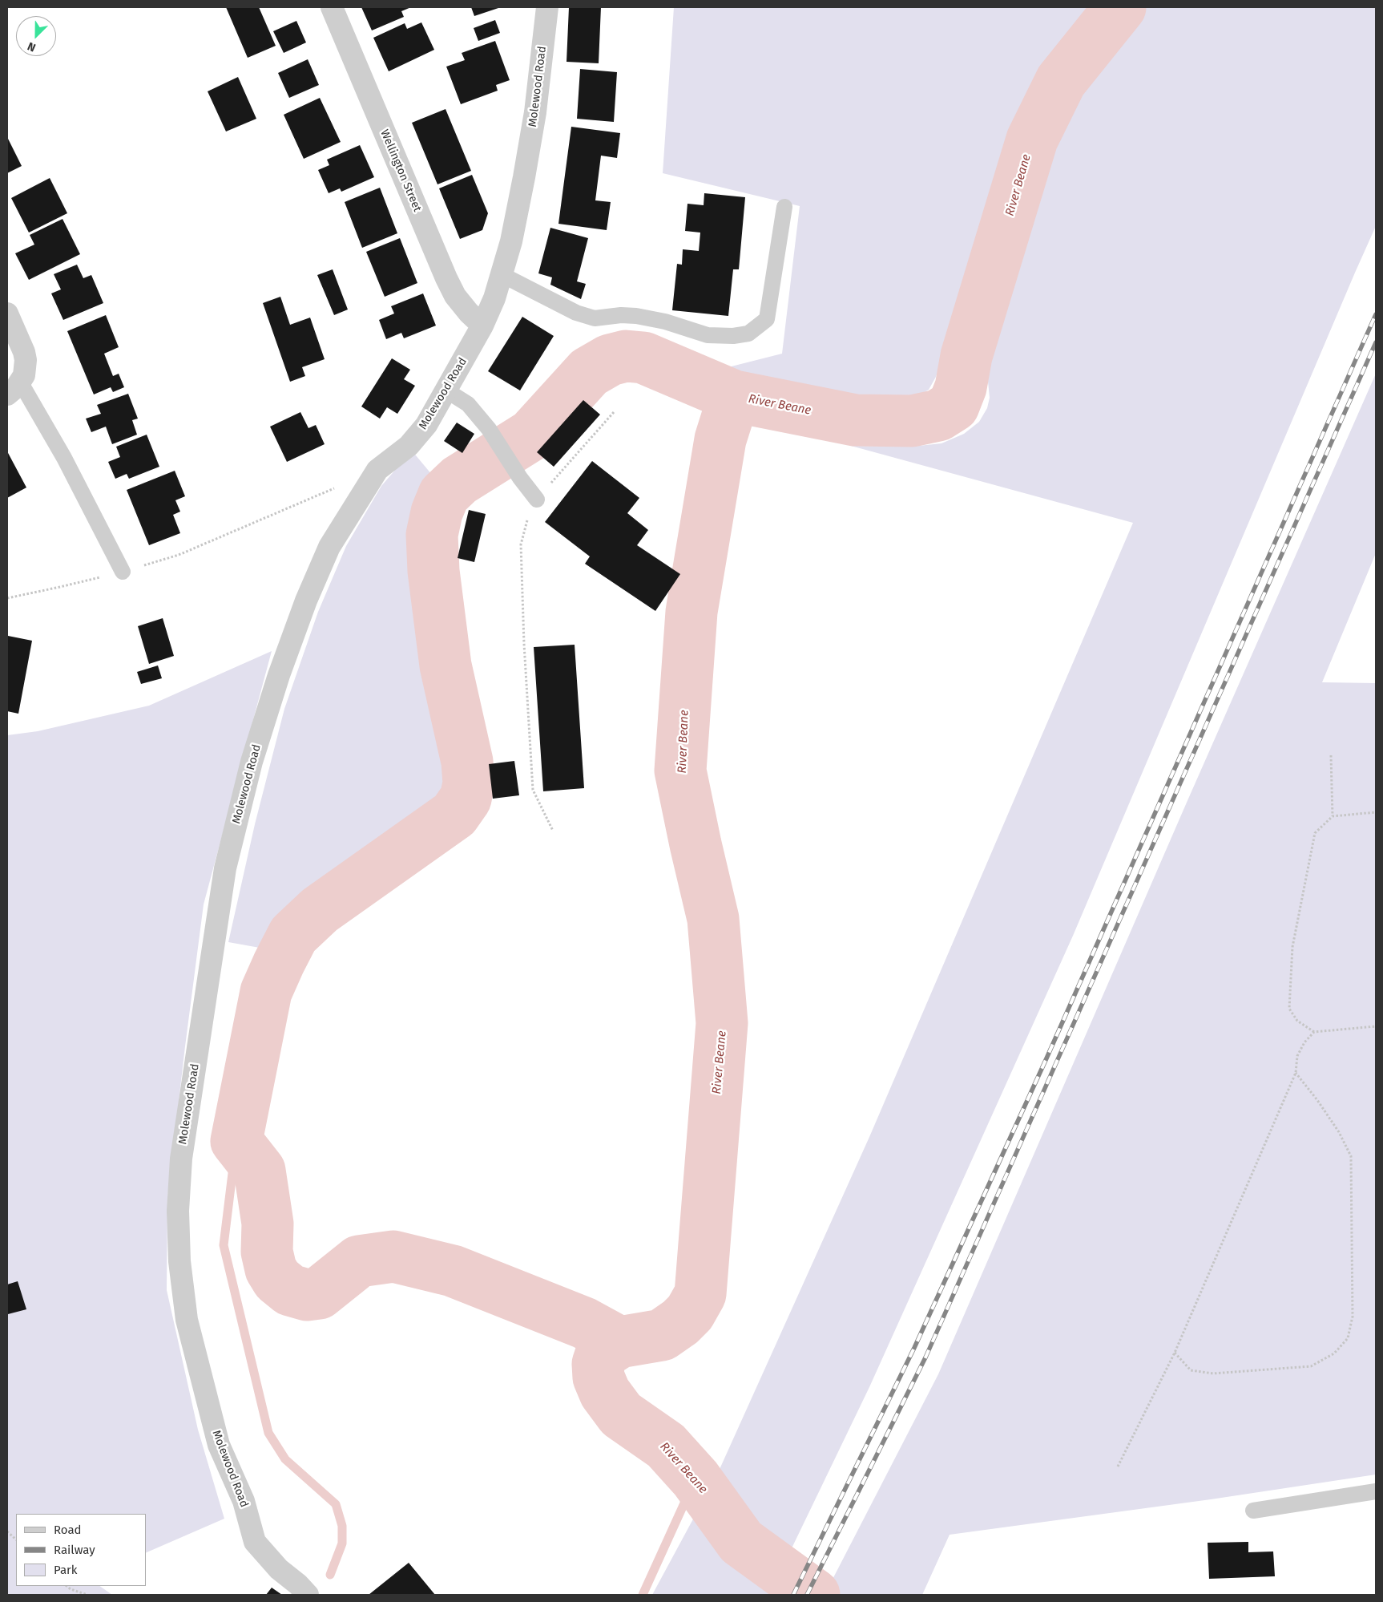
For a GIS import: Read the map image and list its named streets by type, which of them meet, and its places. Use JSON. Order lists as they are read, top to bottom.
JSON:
{
  "streets": {
    "street": ["Molewood Road", "Wellington Street"]
  },
  "crossings": [
    ["Molewood Road", "Wellington Street"]
  ],
  "water": ["River Beane"],
  "legend": ["Road", "Railway", "Park"],
  "north": "bottom left"
}
